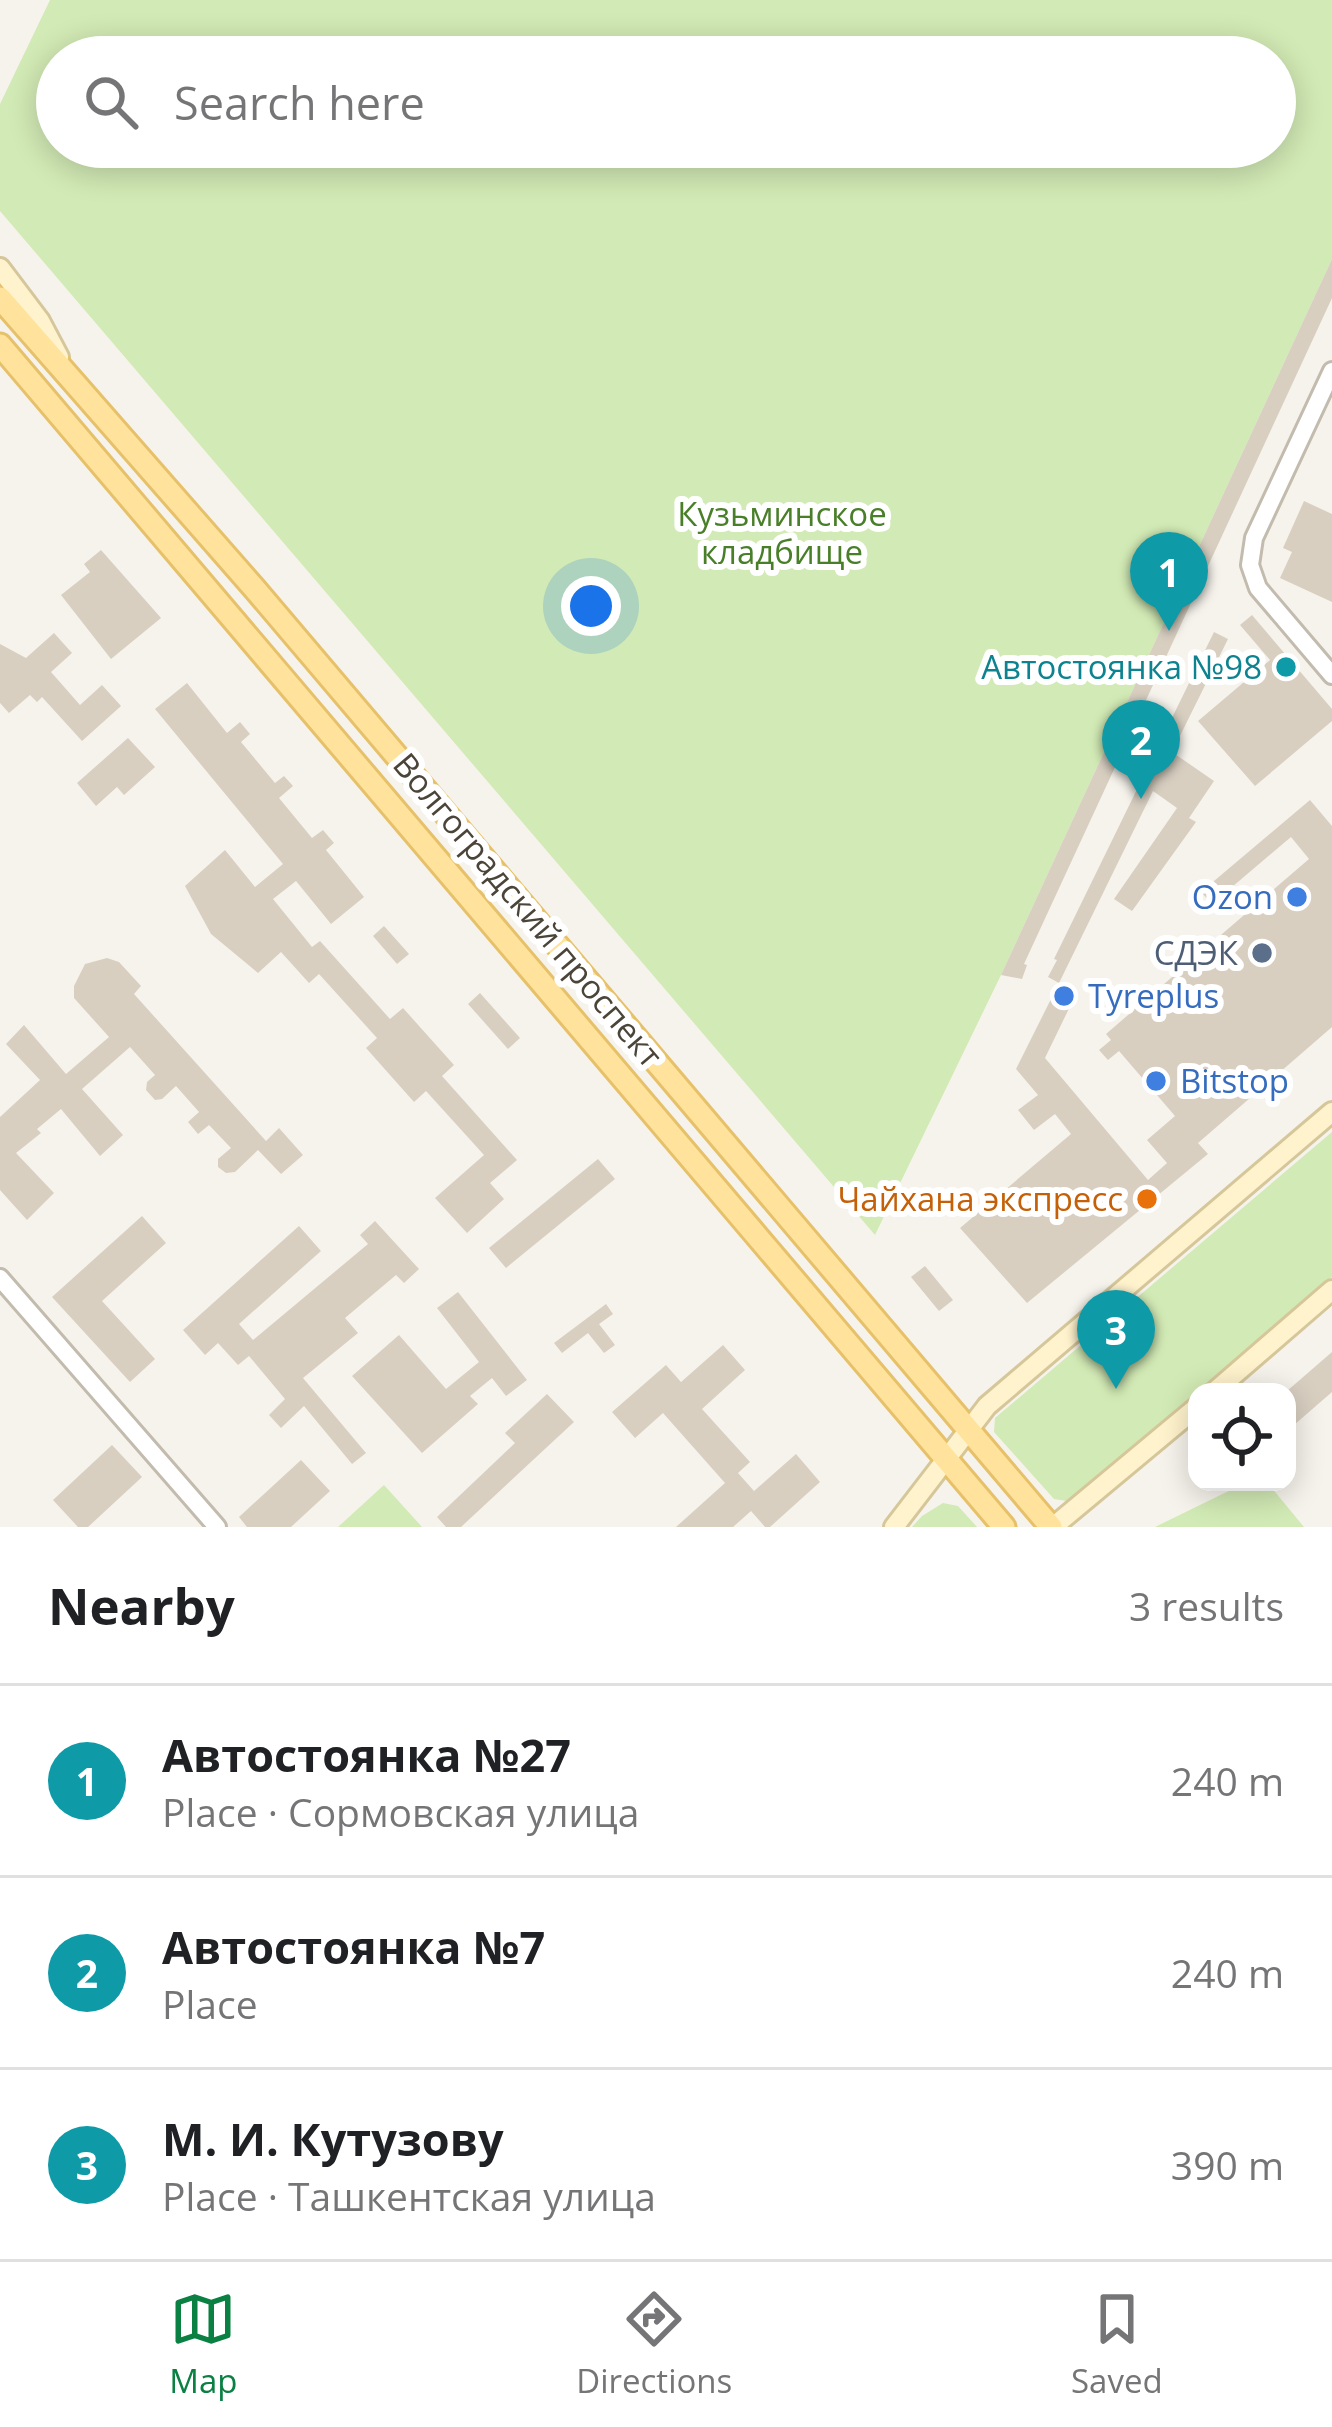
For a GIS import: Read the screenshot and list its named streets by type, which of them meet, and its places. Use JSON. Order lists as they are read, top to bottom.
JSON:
{
  "streets": {
    "main road": ["Волгоградский проспект"]
  },
  "parks": ["Кузьминское кладбище"],
  "places": [
    "Автостоянка №98",
    "Ozon",
    "СДЭК",
    "Tyreplus",
    "Bitstop",
    "Чайхана экспресс"
  ],
  "page": {
    "search": "Search here",
    "pins": ["1", "2", "3"],
    "heading": ["Nearby", "3 results"],
    "list": [
      {
        "mark": "1",
        "name": "Автостоянка №27",
        "note": "Place · Сормовская улица",
        "value": "240 m"
      },
      {
        "mark": "2",
        "name": "Автостоянка №7",
        "note": "Place",
        "value": "240 m"
      },
      {
        "mark": "3",
        "name": "М. И. Кутузову",
        "note": "Place · Ташкентская улица",
        "value": "390 m"
      }
    ],
    "nav": ["Map", "Directions", "Saved"]
  }
}
